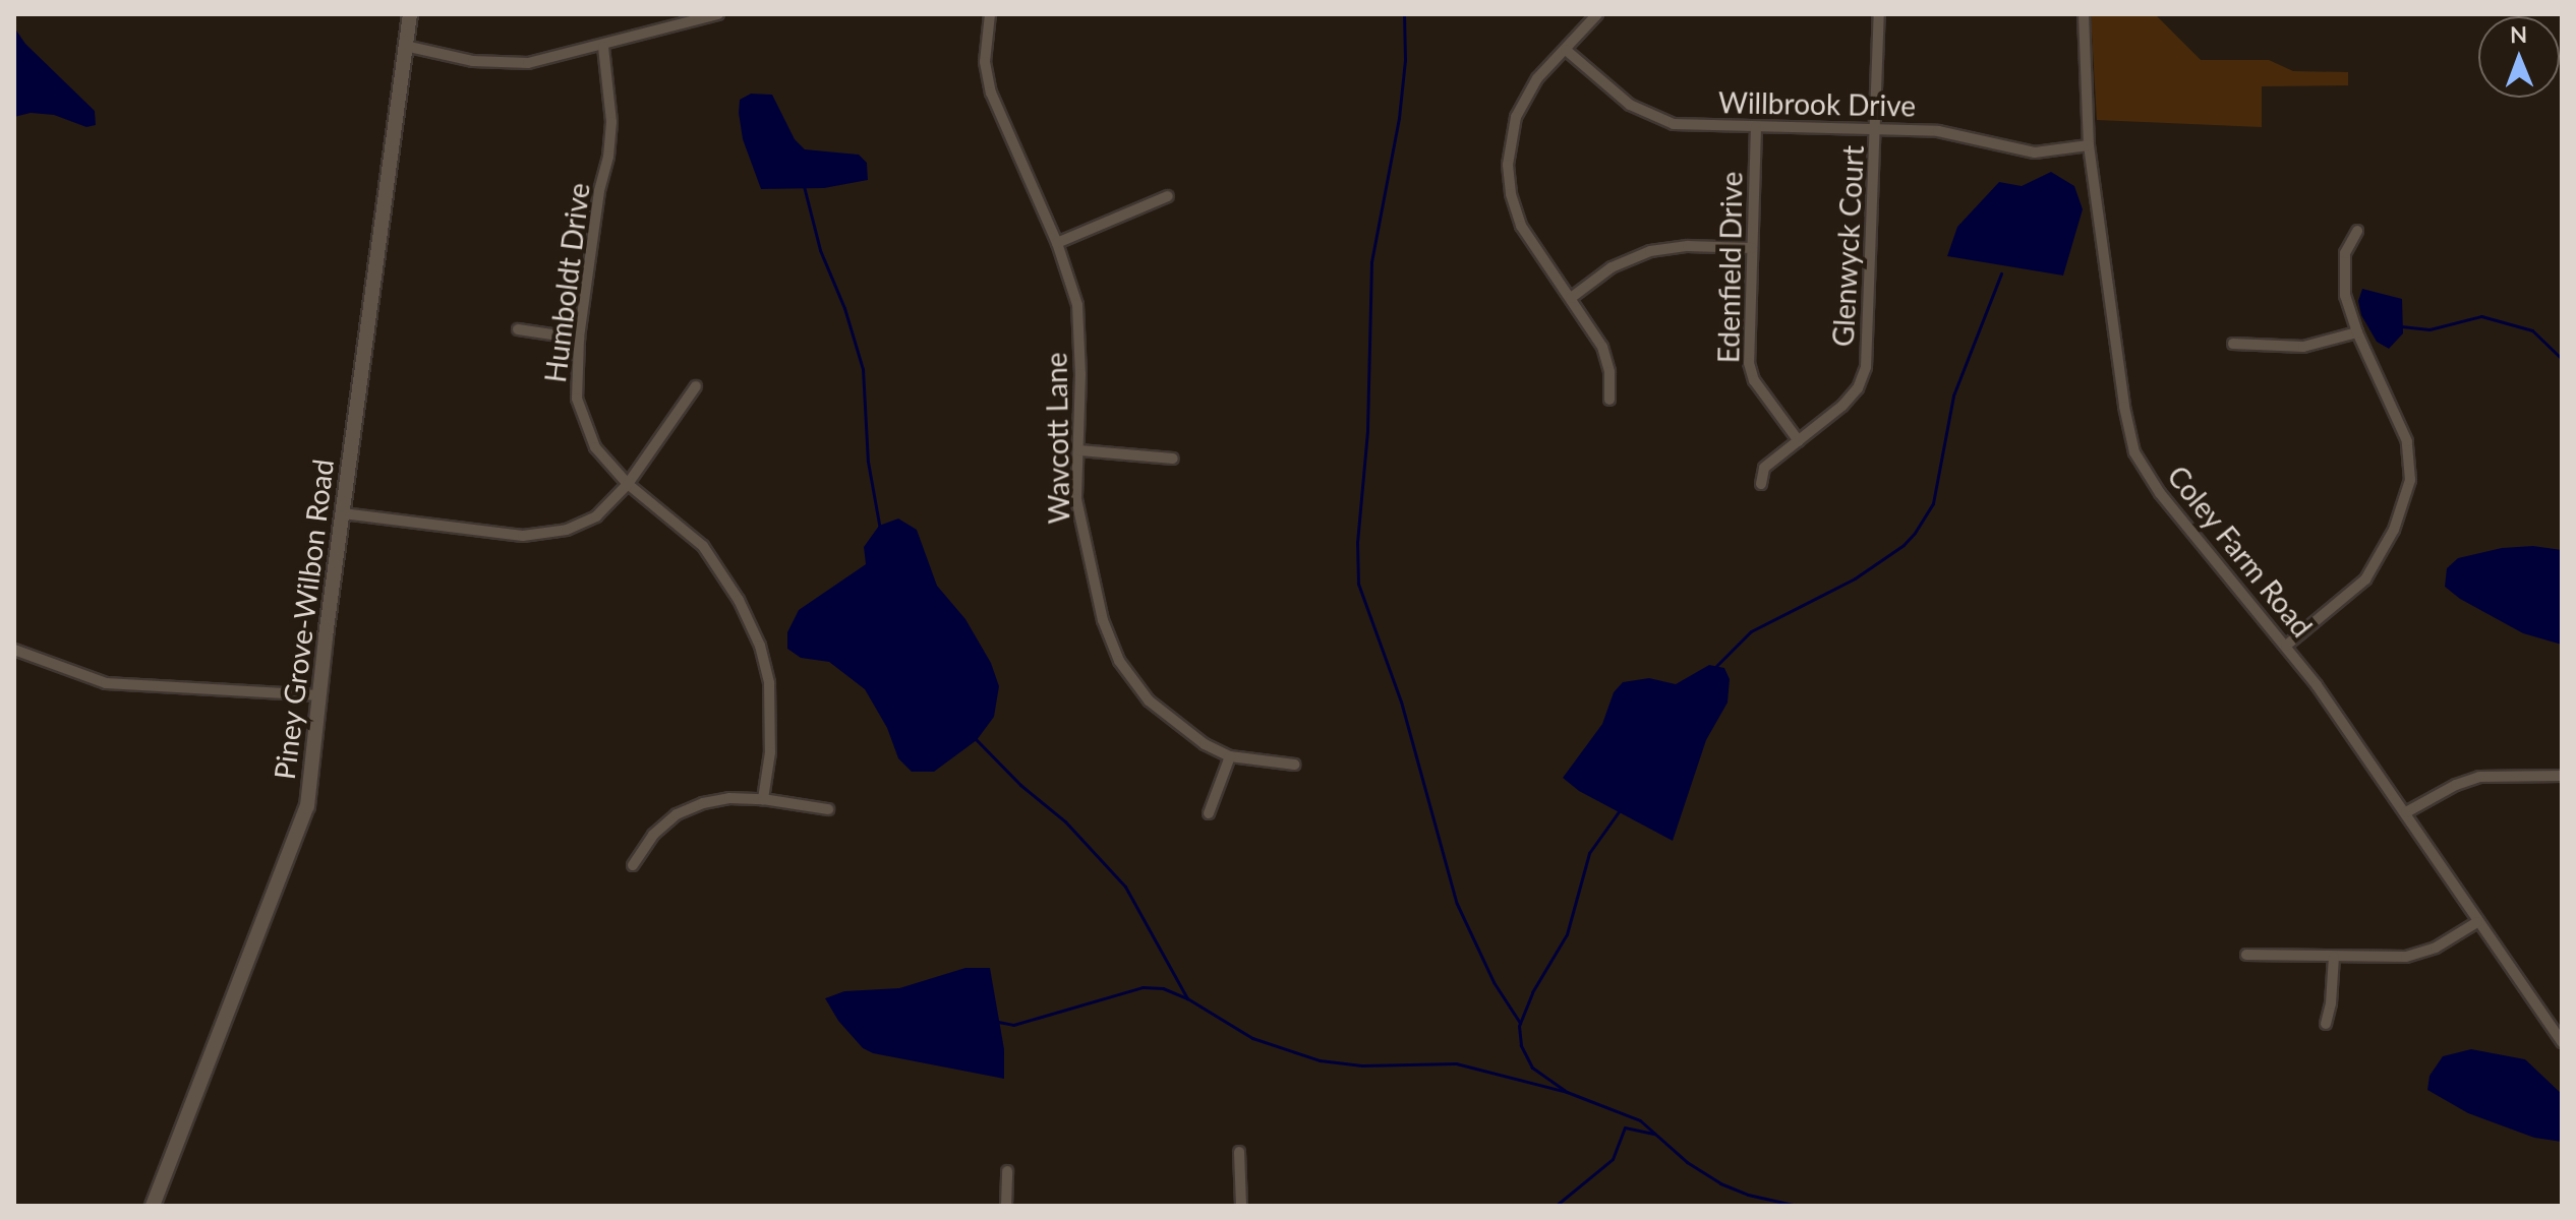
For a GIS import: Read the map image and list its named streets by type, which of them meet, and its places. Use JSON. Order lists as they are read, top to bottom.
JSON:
{
  "streets": {
    "street": [
      "Willbrook Drive",
      "Glenwyck Court",
      "Edenfield Drive",
      "Humboldt Drive",
      "Wavcott Lane",
      "Coley Farm Road",
      "Piney Grove-Wilbon Road"
    ]
  },
  "crossings": [
    ["Willbrook Drive", "Glenwyck Court"],
    ["Willbrook Drive", "Edenfield Drive"],
    ["Willbrook Drive", "Coley Farm Road"],
    ["Glenwyck Court", "Edenfield Drive"]
  ],
  "north": "top"
}
